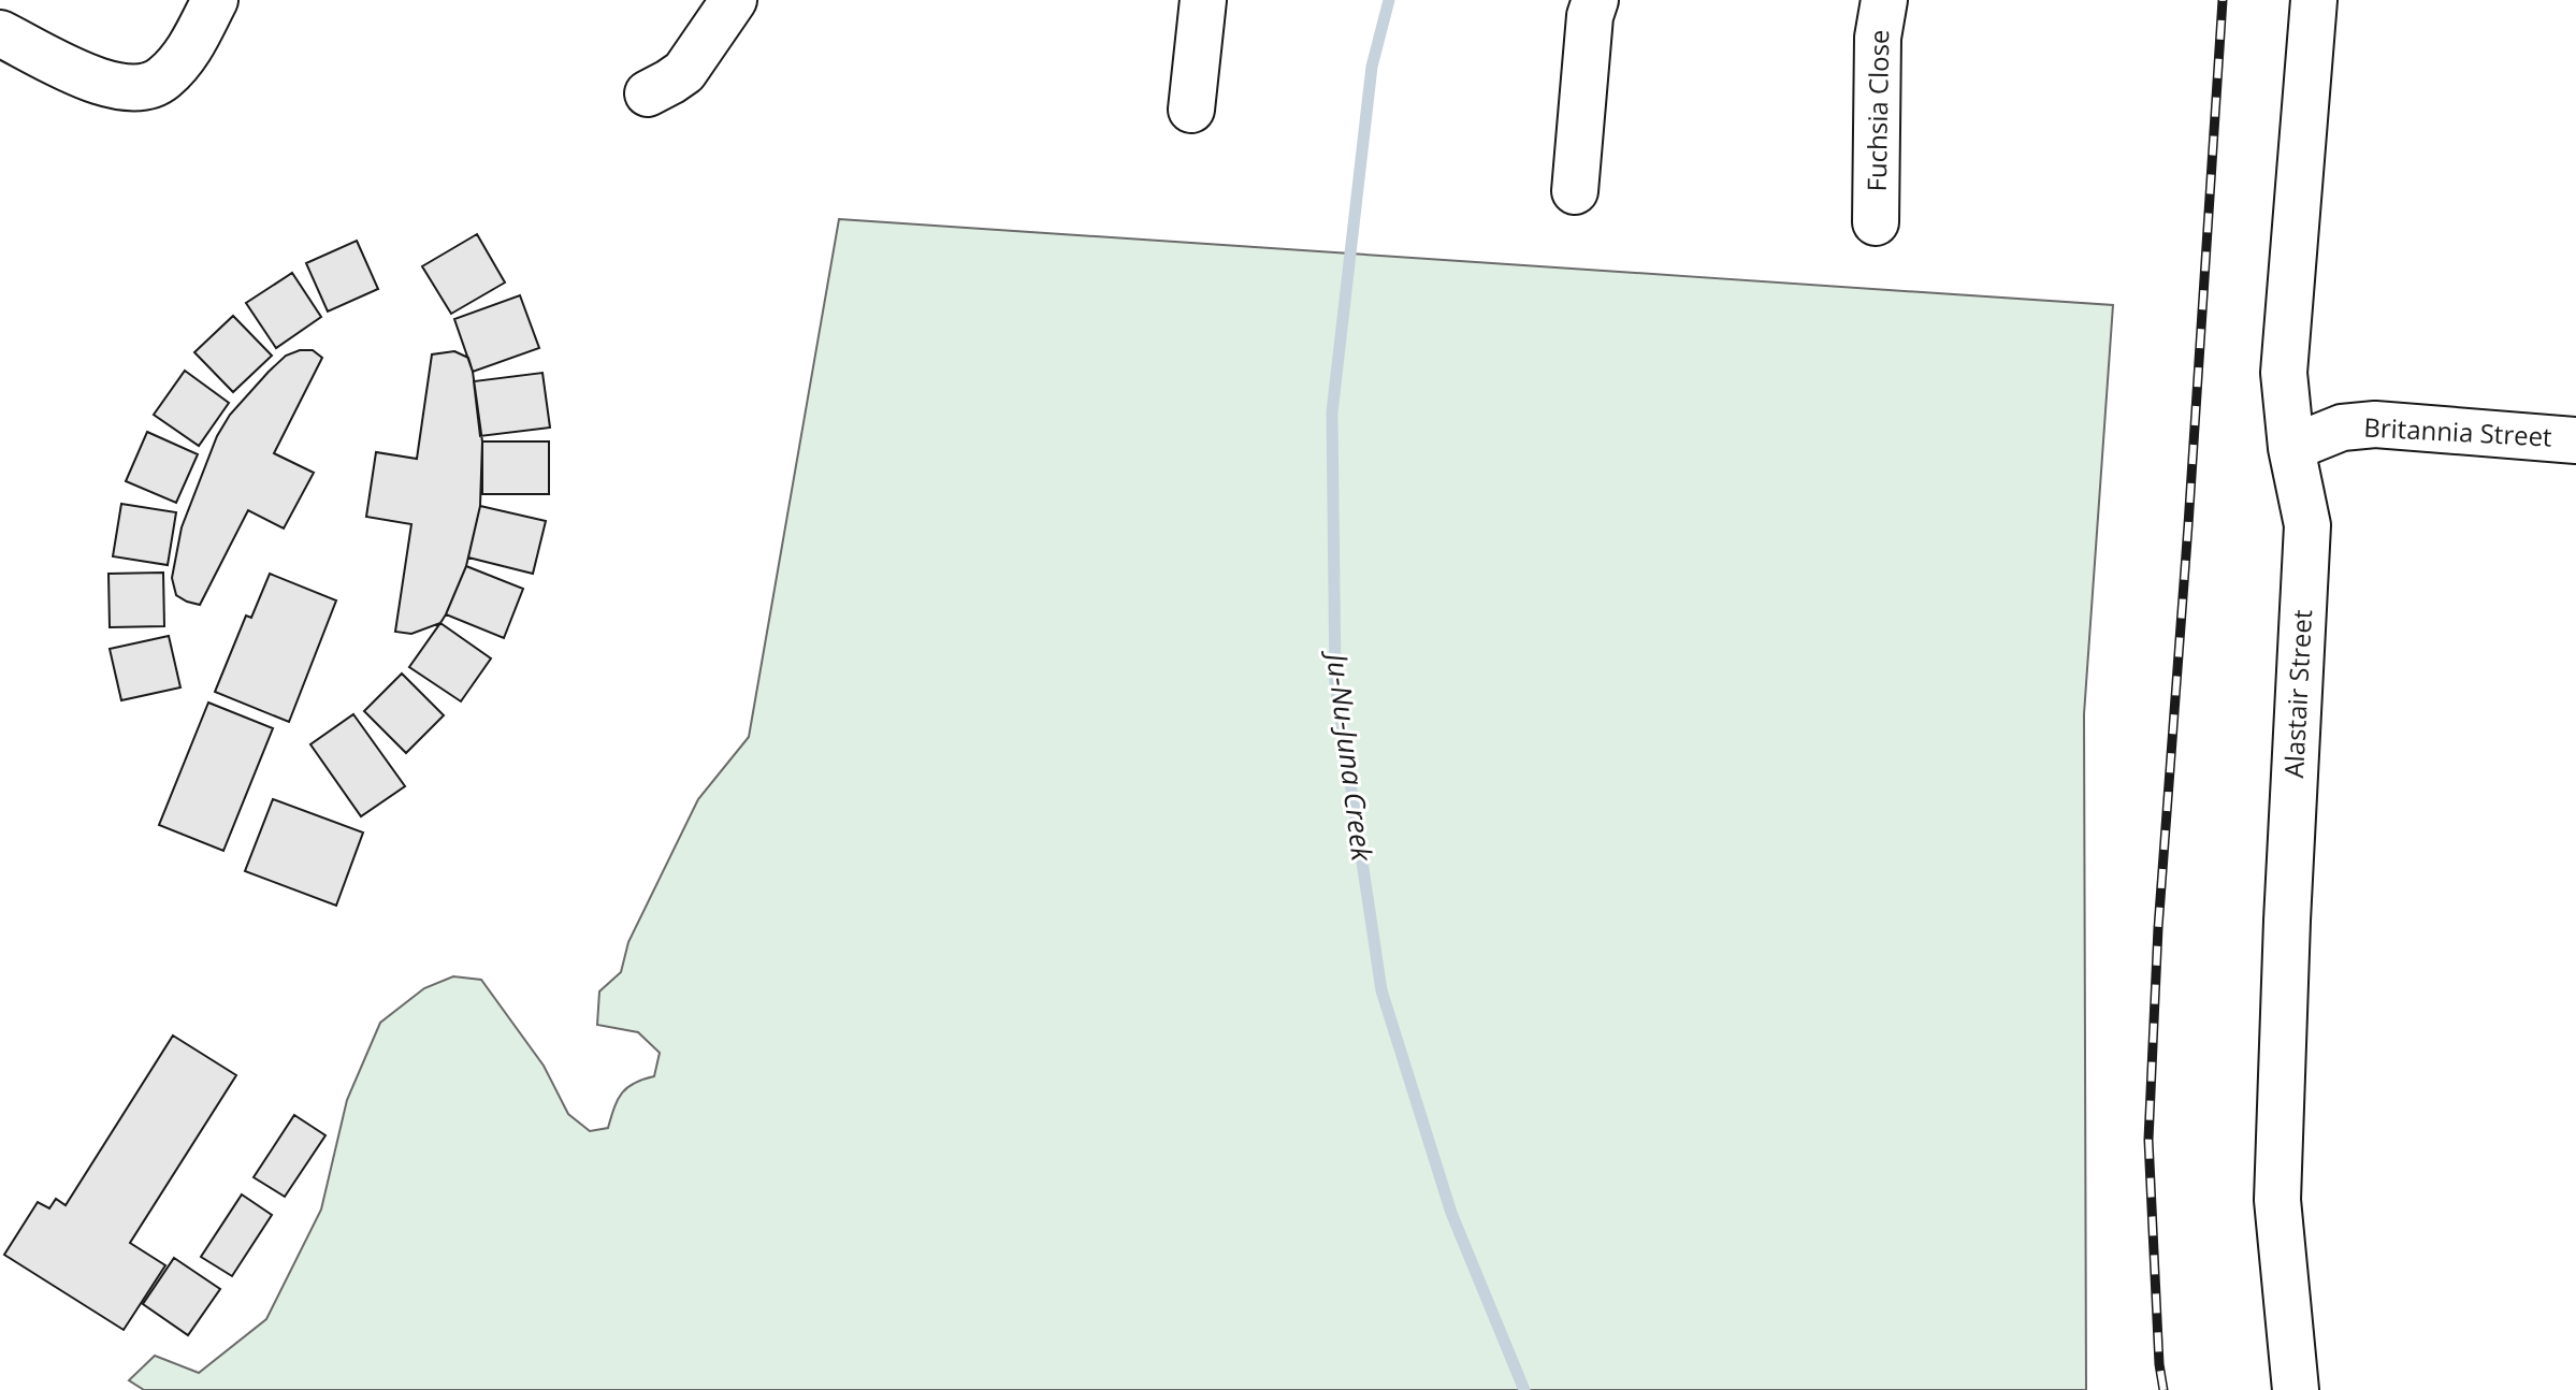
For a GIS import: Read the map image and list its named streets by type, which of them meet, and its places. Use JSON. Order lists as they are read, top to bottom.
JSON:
{
  "streets": {
    "street": ["Fuchsia Close", "Britannia Street", "Alastair Street"]
  },
  "crossings": [
    ["Britannia Street", "Alastair Street"]
  ],
  "water": ["Ju-Nu-Juna Creek"]
}
